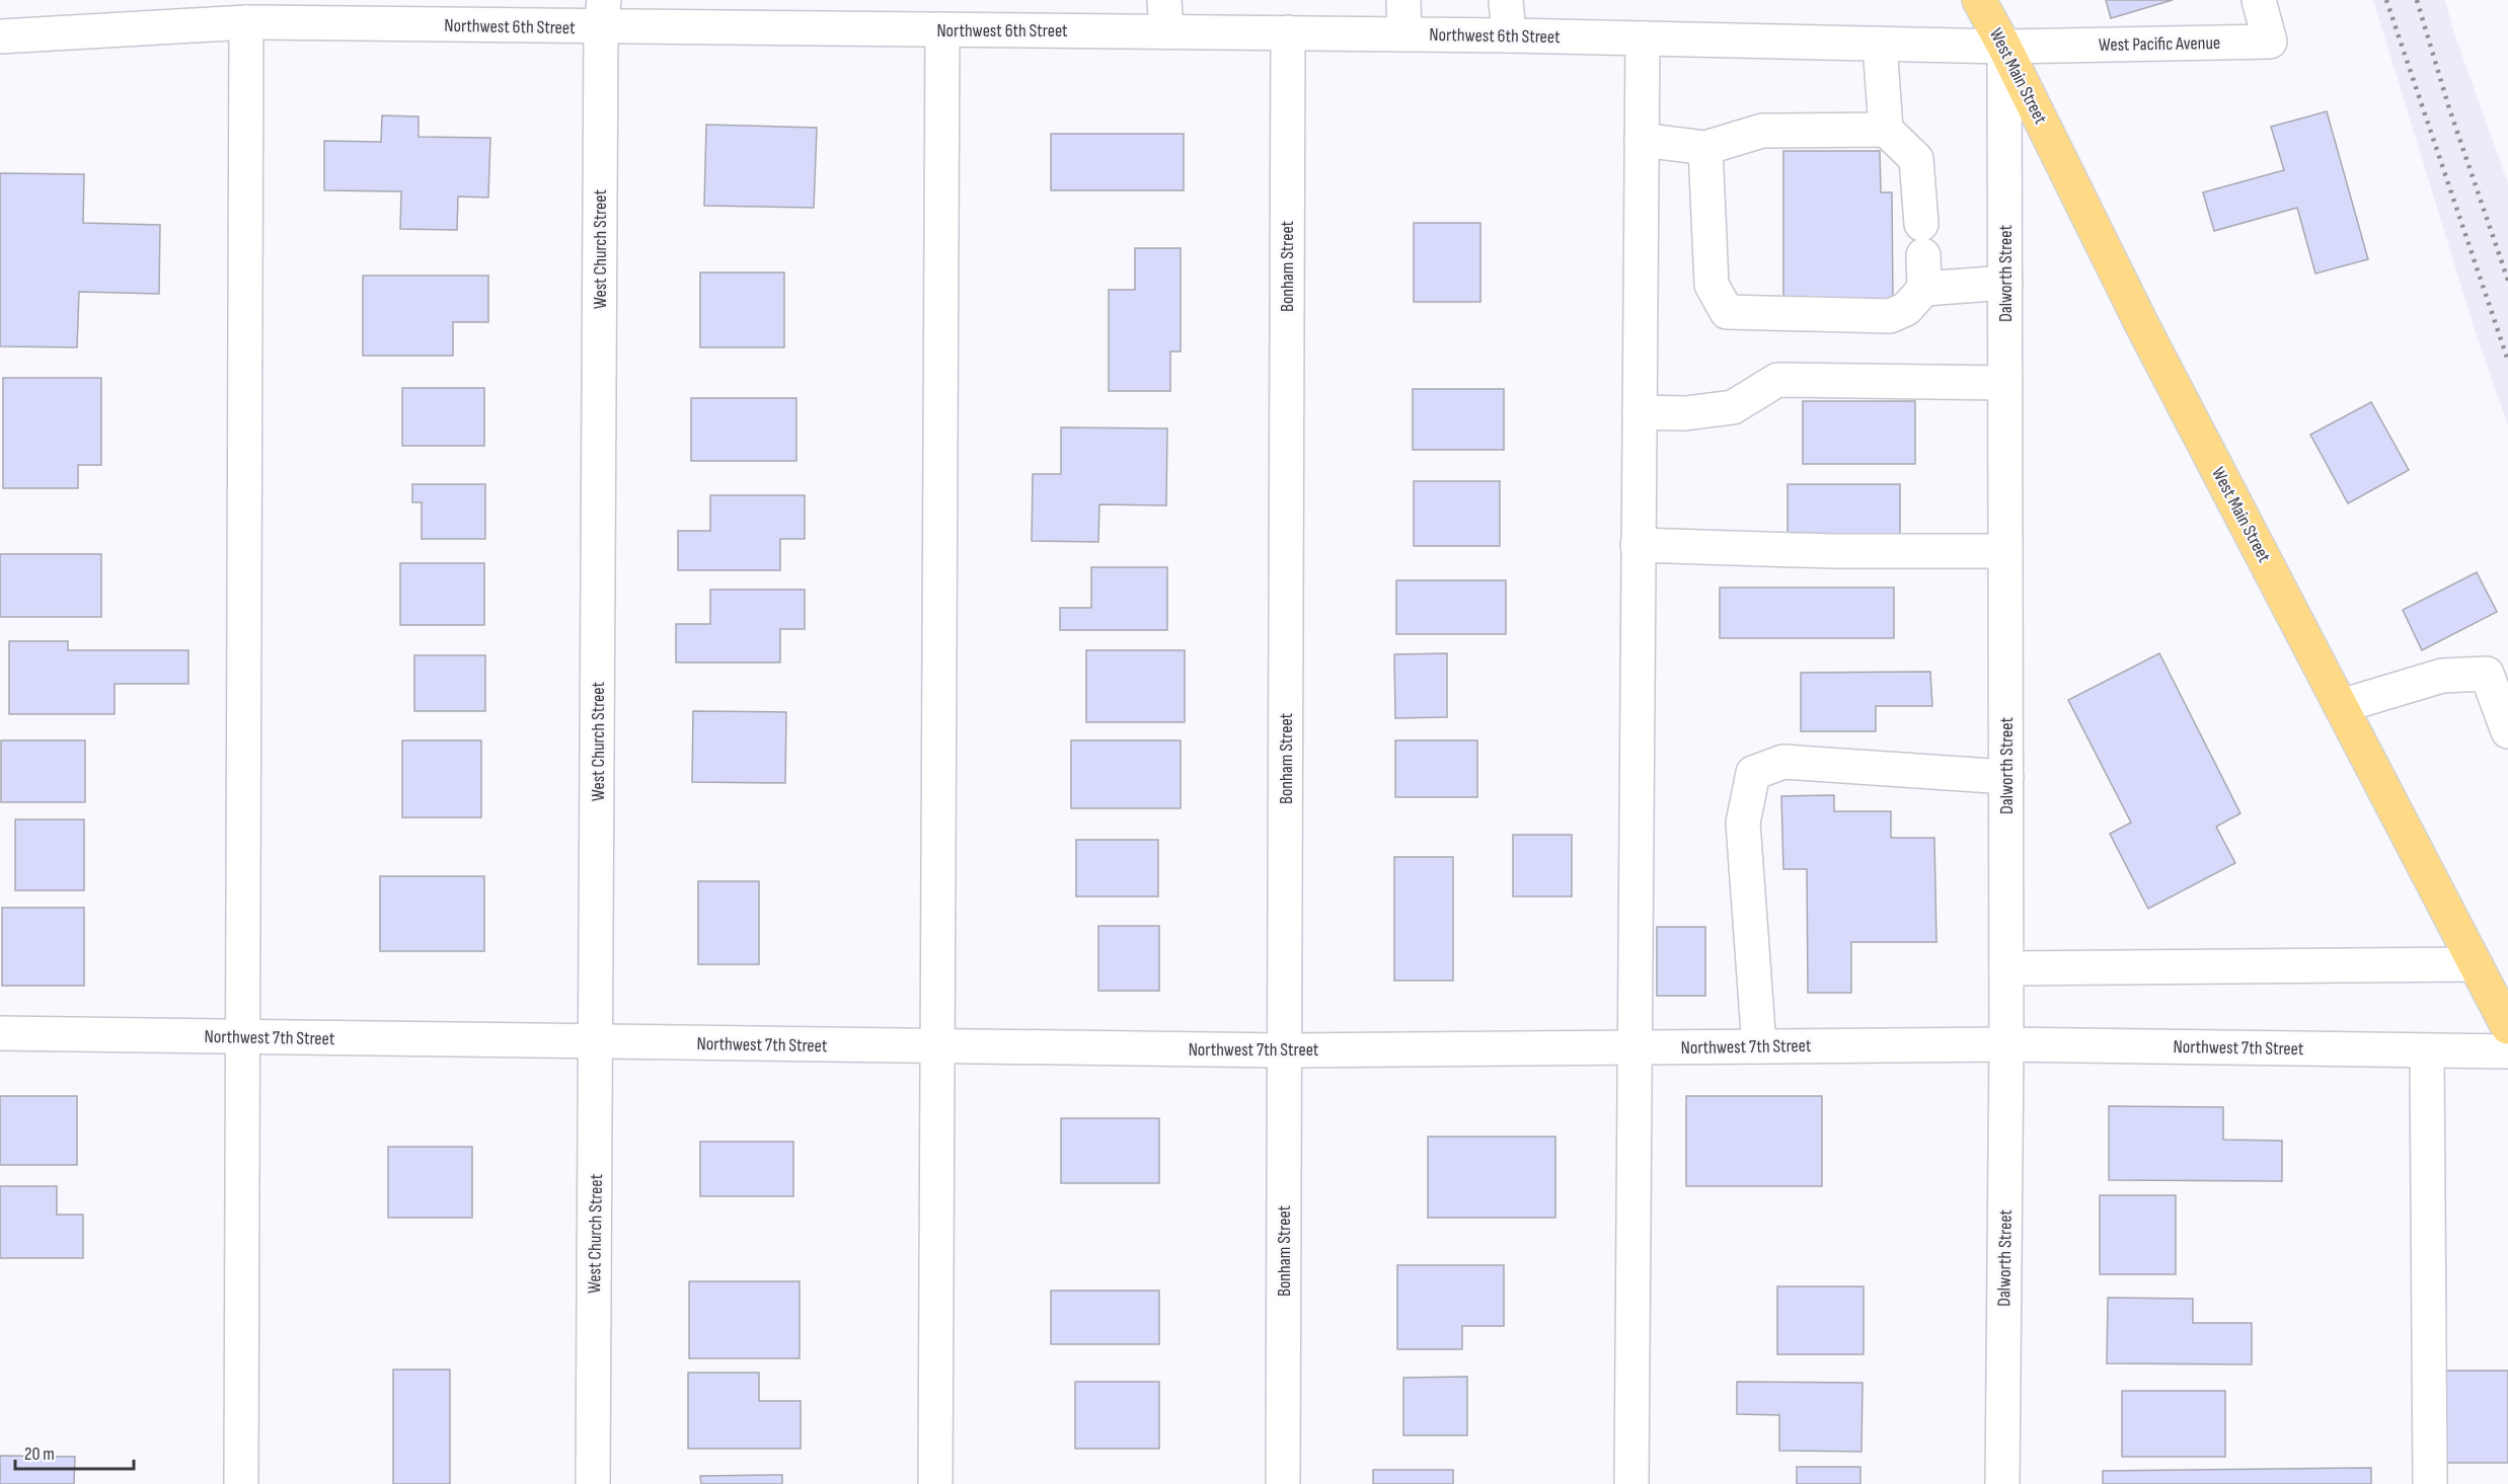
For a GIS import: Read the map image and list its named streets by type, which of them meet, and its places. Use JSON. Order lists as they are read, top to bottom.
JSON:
{
  "streets": {
    "main road": ["West Main Street"],
    "street": [
      "Northwest 6th Street",
      "West Pacific Avenue",
      "West Church Street",
      "Bonham Street",
      "Dalworth Street",
      "Northwest 7th Street"
    ]
  },
  "crossings": [
    ["Northwest 6th Street", "West Pacific Avenue"],
    ["Northwest 6th Street", "West Main Street"],
    ["Northwest 6th Street", "West Church Street"],
    ["Northwest 6th Street", "Bonham Street"],
    ["Northwest 6th Street", "Dalworth Street"],
    ["West Pacific Avenue", "West Main Street"],
    ["West Pacific Avenue", "Dalworth Street"],
    ["West Main Street", "Dalworth Street"],
    ["West Church Street", "Northwest 7th Street"],
    ["Bonham Street", "Northwest 7th Street"],
    ["Dalworth Street", "Northwest 7th Street"]
  ],
  "scale_bar": "20 m"
}
